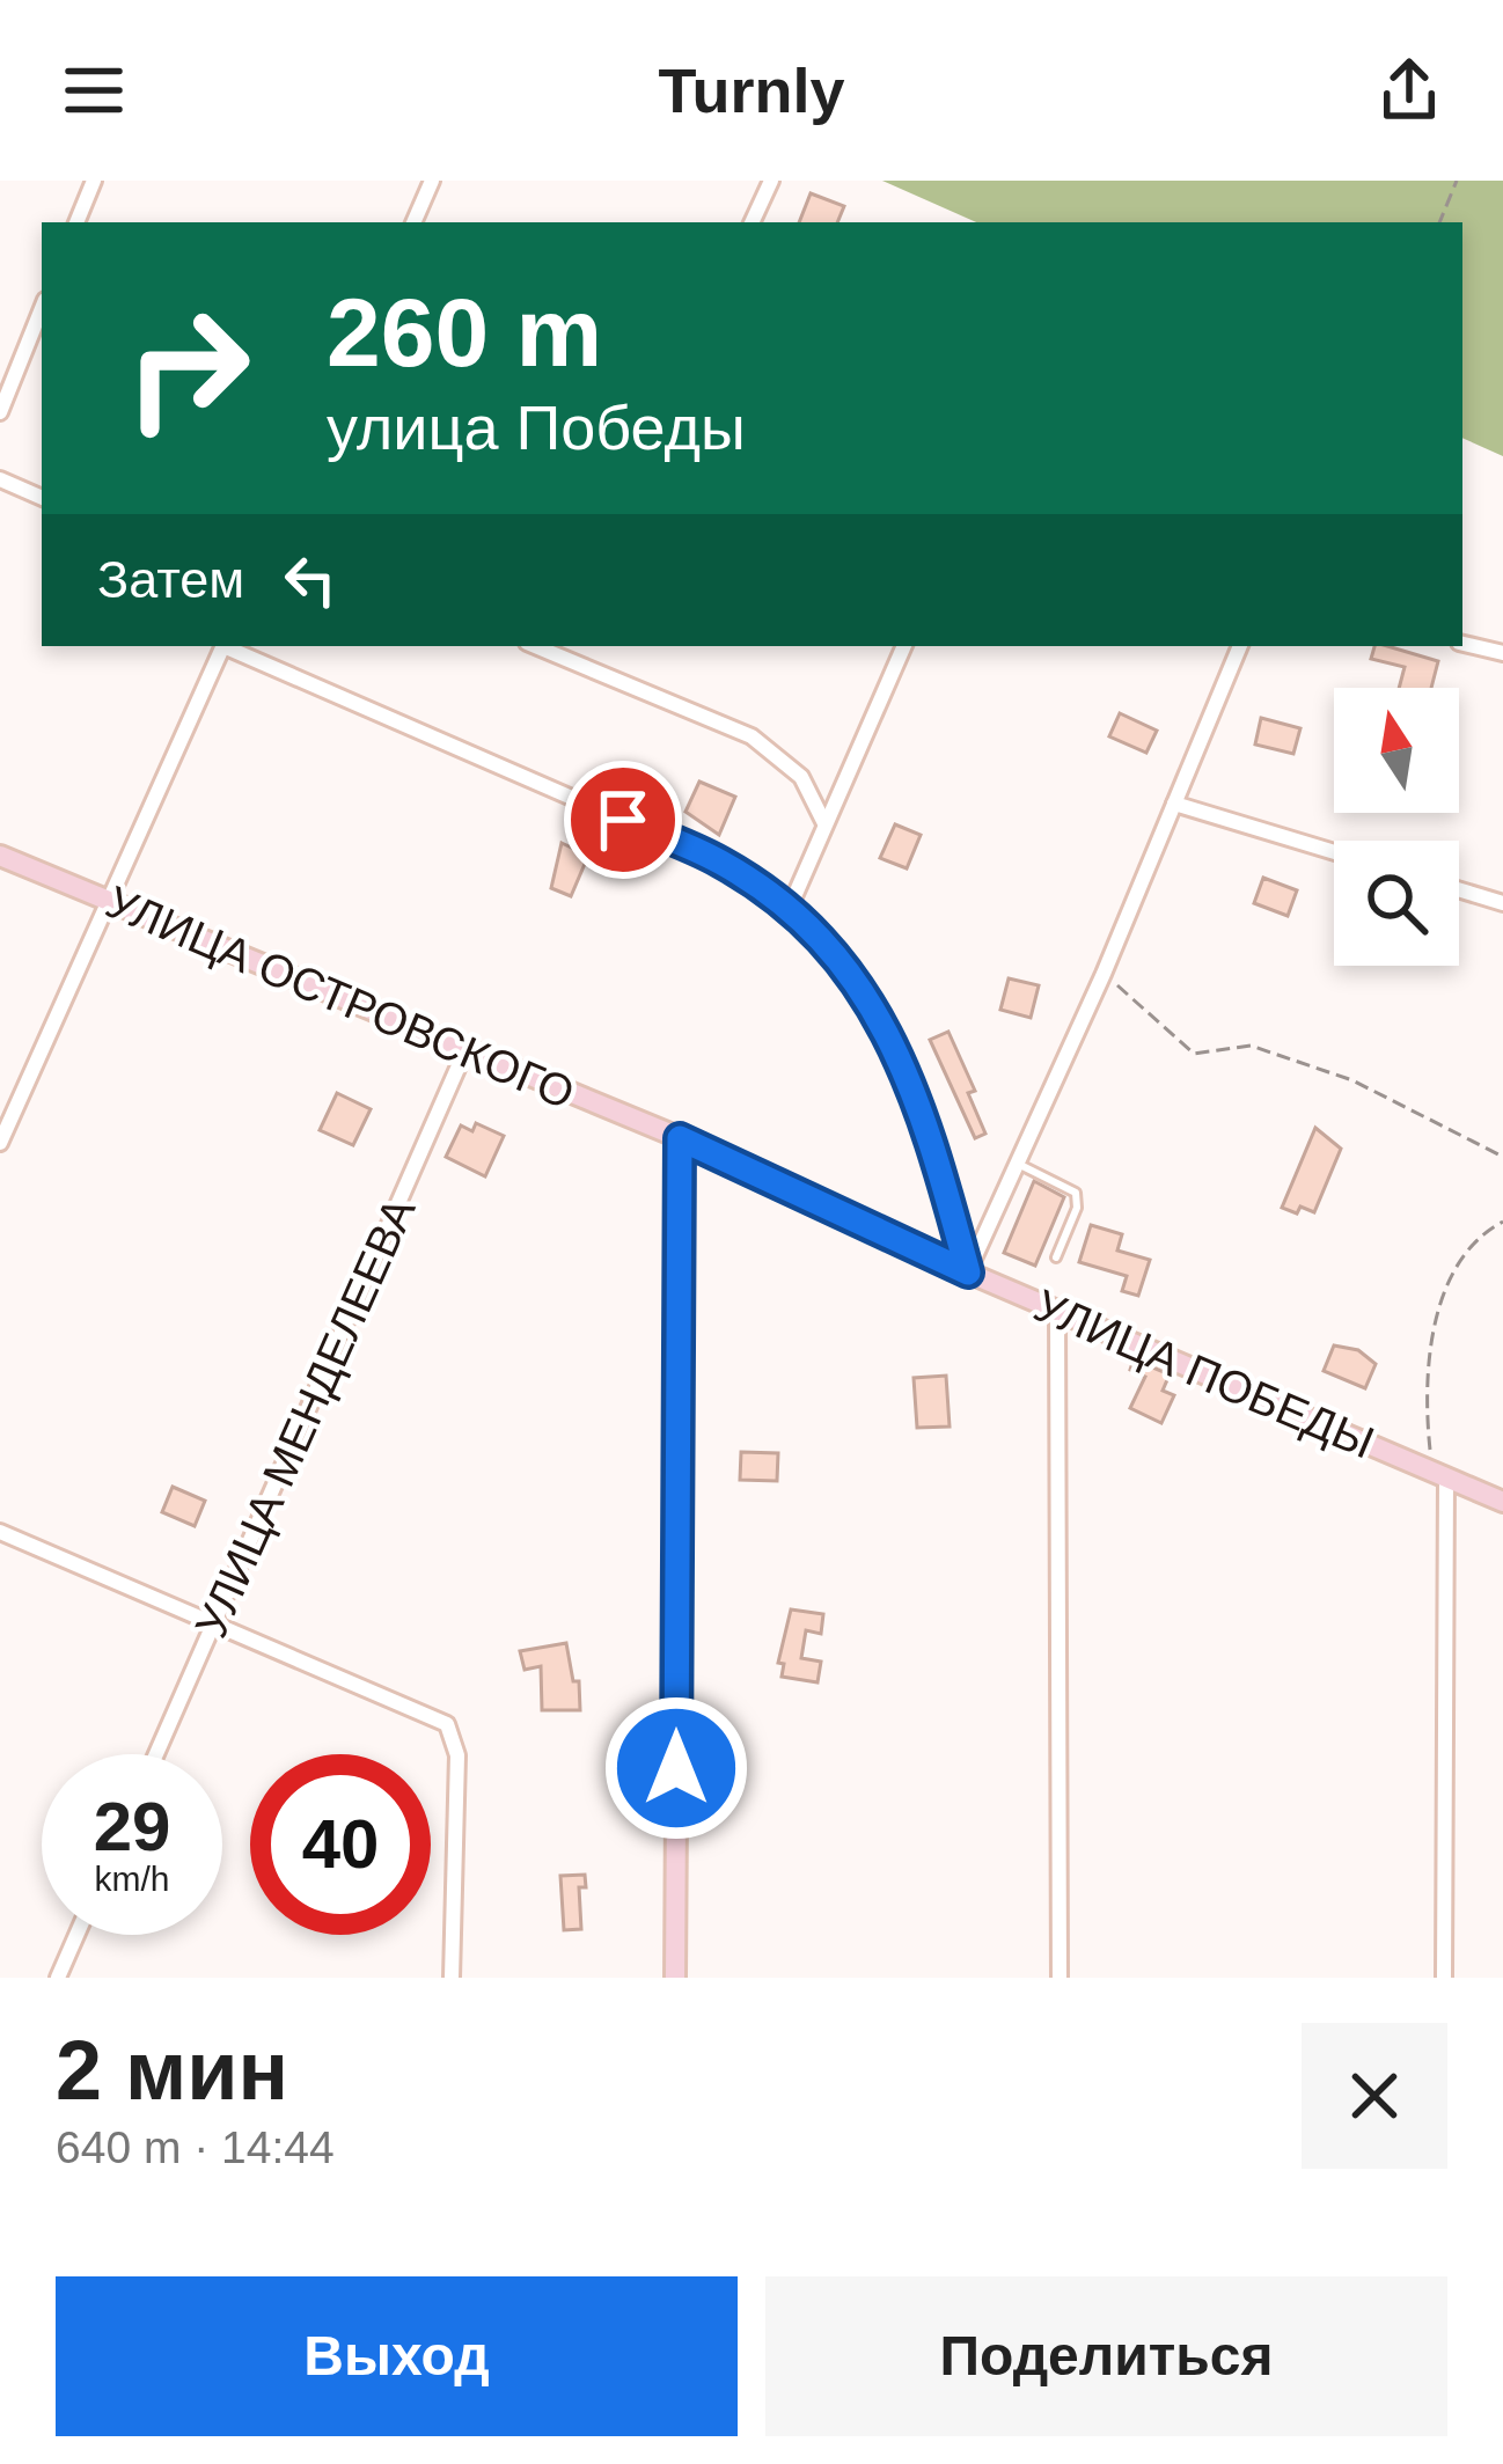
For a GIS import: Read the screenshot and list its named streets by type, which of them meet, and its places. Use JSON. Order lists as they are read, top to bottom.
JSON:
{
  "streets": {
    "main road": ["УЛИЦА ОСТРОВСКОГО", "УЛИЦА ПОБЕДЫ"],
    "street": ["УЛИЦА МЕНДЕЛЕЕВА"]
  },
  "crossings": [
    ["УЛИЦА ОСТРОВСКОГО", "УЛИЦА ПОБЕДЫ"],
    ["УЛИЦА ОСТРОВСКОГО", "УЛИЦА МЕНДЕЛЕЕВА"]
  ],
  "north": "top",
  "page": {
    "header": "Turnly",
    "turn": ["260 m", "улица Победы"],
    "then": "Затем",
    "speed": "29 km/h",
    "limit": "40",
    "heading": ["2 мин", "640 m · 14:44"],
    "buttons": ["Выход", "Поделиться"]
  }
}
